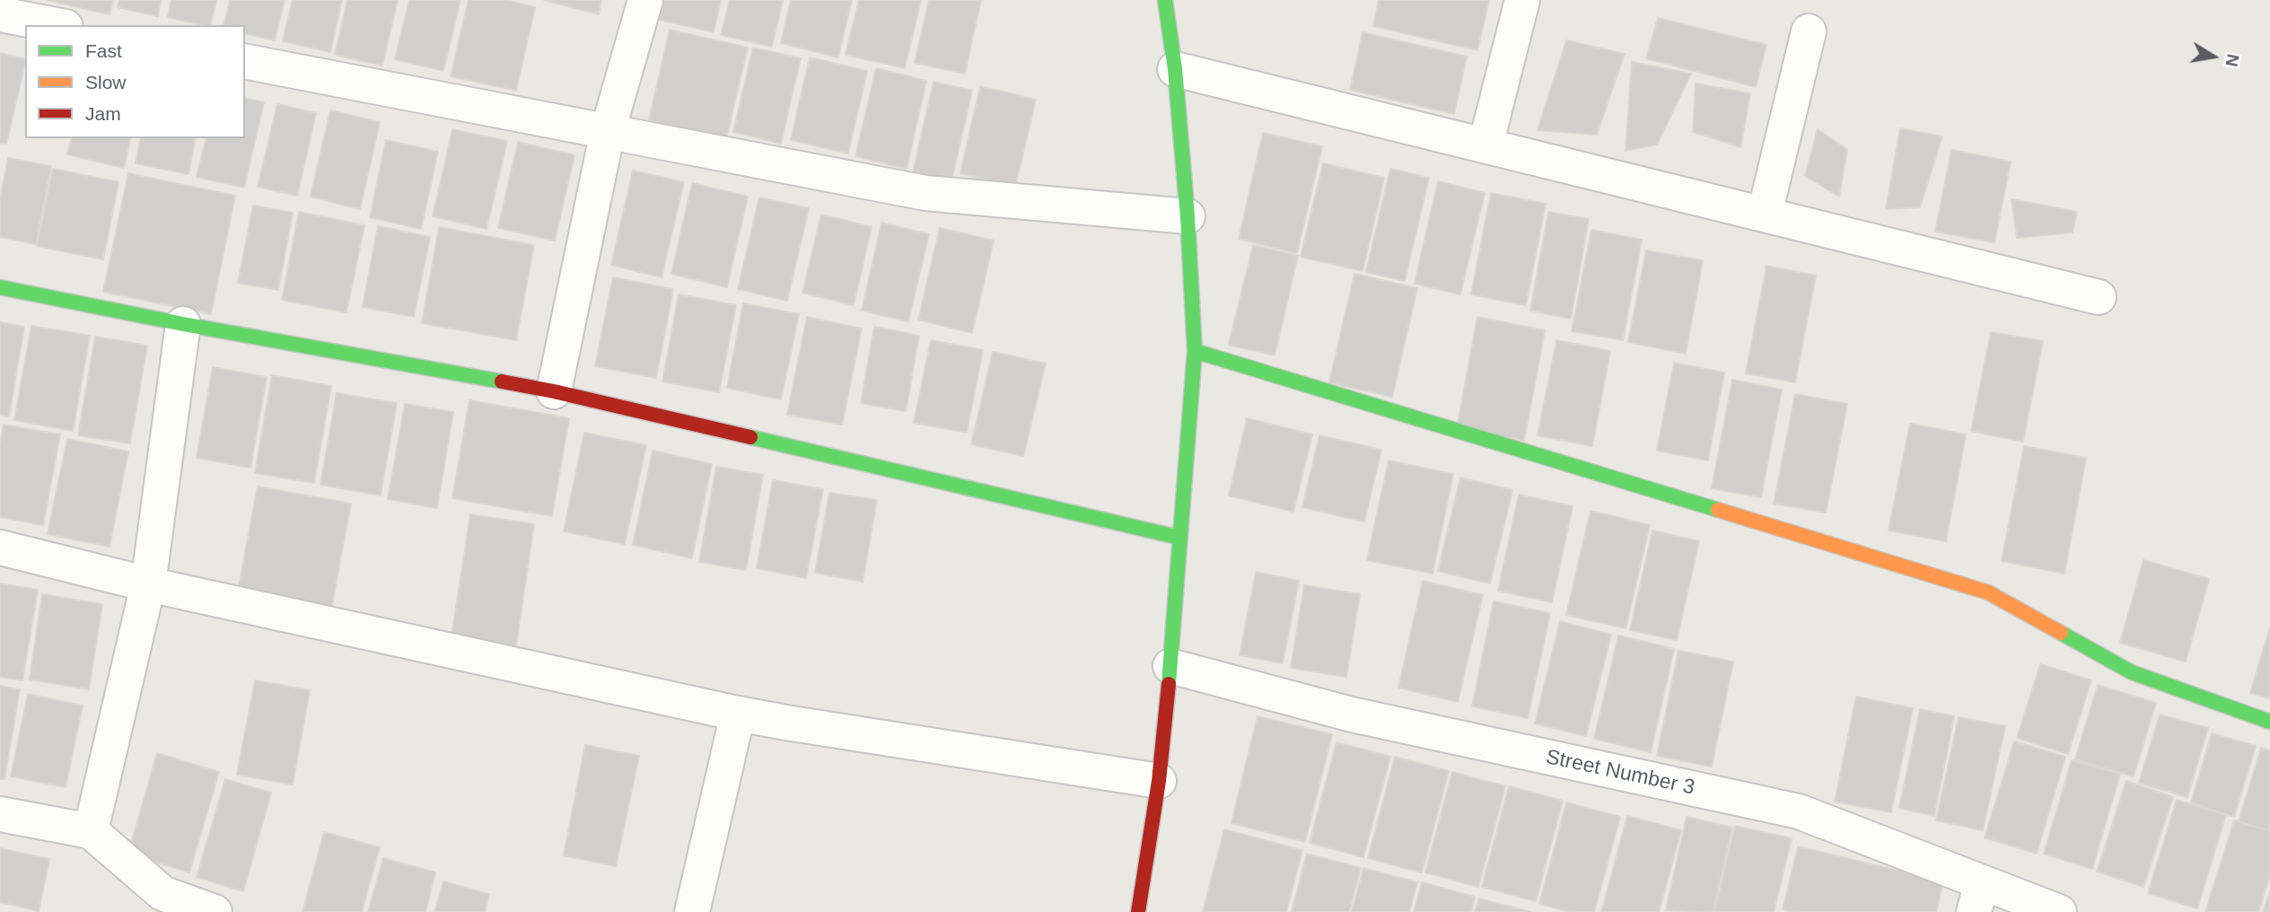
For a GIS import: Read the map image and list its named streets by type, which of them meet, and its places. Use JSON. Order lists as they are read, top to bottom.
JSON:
{
  "streets": {
    "street": ["Street Number 3"]
  },
  "legend": ["Fast", "Slow", "Jam"],
  "north": "right"
}
